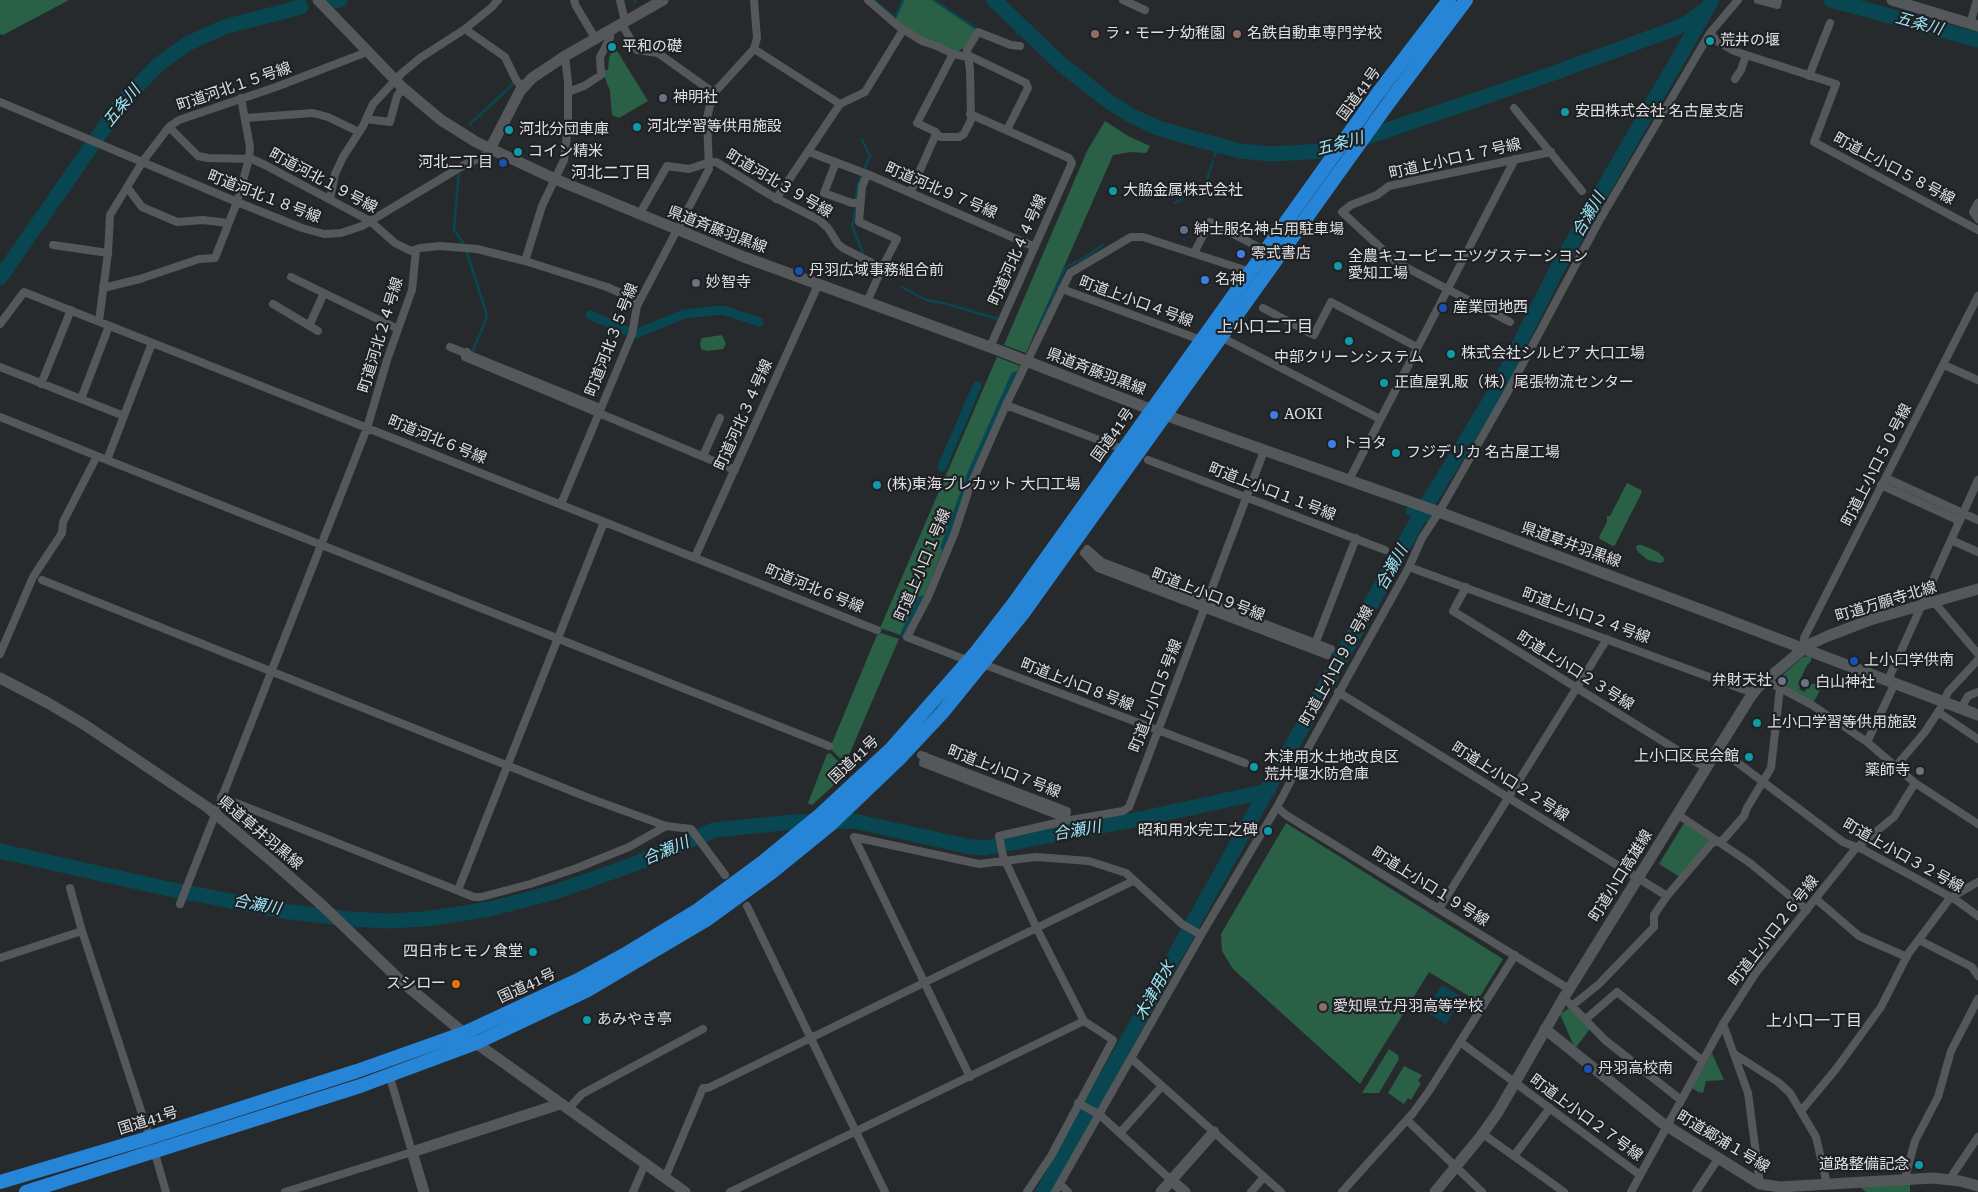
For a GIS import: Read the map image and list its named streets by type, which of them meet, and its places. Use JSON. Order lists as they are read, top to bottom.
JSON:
{
  "streets": {
    "highway": ["国道41号"],
    "main road": [
      "県道斉藤羽黒線",
      "県道草井羽黒線",
      "町道万願寺北線",
      "町道小口高雄線",
      "町道郷浦１号線"
    ],
    "street": [
      "町道河北１５号線",
      "町道上小口１７号線",
      "町道上小口５８号線",
      "町道河北１９号線",
      "町道河北３９号線",
      "町道河北９７号線",
      "町道河北１８号線",
      "町道河北４４号線",
      "町道上小口４号線",
      "町道河北２４号線",
      "町道河北３５号線",
      "町道河北３４号線",
      "町道河北６号線",
      "町道上小口５０号線",
      "町道上小口１１号線",
      "町道上小口１号線",
      "町道上小口９号線",
      "町道上小口２４号線",
      "町道上小口９８号線",
      "町道上小口２３号線",
      "町道上小口８号線",
      "町道上小口５号線",
      "町道上小口２２号線",
      "町道上小口３２号線",
      "町道上小口１９号線",
      "町道上小口２６号線",
      "町道上小口２７号線"
    ]
  },
  "crossings": [
    ["町道河北１５号線", "町道河北１９号線"],
    ["町道河北１５号線", "町道河北１８号線"],
    ["町道河北１５号線", "県道斉藤羽黒線"],
    ["町道河北１５号線", "町道河北６号線"],
    ["国道41号", "県道斉藤羽黒線"],
    ["国道41号", "町道上小口４号線"],
    ["国道41号", "県道草井羽黒線"],
    ["国道41号", "町道上小口１号線"],
    ["国道41号", "町道上小口８号線"],
    ["町道上小口５８号線", "町道上小口９８号線"],
    ["町道河北１９号線", "町道河北１８号線"],
    ["町道河北１９号線", "町道河北２４号線"],
    ["町道河北１９号線", "町道河北３５号線"],
    ["町道河北３９号線", "町道河北９７号線"],
    ["町道河北３９号線", "県道斉藤羽黒線"],
    ["町道河北３９号線", "町道河北３５号線"],
    ["町道河北９７号線", "町道河北４４号線"],
    ["町道河北１８号線", "県道斉藤羽黒線"],
    ["県道斉藤羽黒線", "町道河北４４号線"],
    ["県道斉藤羽黒線", "町道河北３５号線"],
    ["県道斉藤羽黒線", "町道河北３４号線"],
    ["県道斉藤羽黒線", "県道草井羽黒線"],
    ["県道斉藤羽黒線", "町道上小口１号線"],
    ["町道上小口４号線", "町道上小口１号線"],
    ["町道河北２４号線", "町道河北６号線"],
    ["町道河北２４号線", "県道草井羽黒線"],
    ["町道河北３５号線", "町道河北６号線"],
    ["町道河北３４号線", "町道河北６号線"],
    ["町道上小口５０号線", "県道草井羽黒線"],
    ["町道上小口５０号線", "町道万願寺北線"],
    ["町道上小口５０号線", "町道小口高雄線"],
    ["町道上小口１１号線", "町道上小口５号線"],
    ["県道草井羽黒線", "町道万願寺北線"],
    ["県道草井羽黒線", "町道上小口９８号線"],
    ["県道草井羽黒線", "町道上小口５号線"],
    ["県道草井羽黒線", "町道小口高雄線"],
    ["町道上小口９号線", "町道上小口５号線"],
    ["町道万願寺北線", "町道小口高雄線"],
    ["町道上小口２４号線", "町道上小口９８号線"],
    ["町道上小口２４号線", "町道上小口２３号線"],
    ["町道上小口２４号線", "町道小口高雄線"],
    ["町道上小口９８号線", "町道上小口２２号線"],
    ["町道上小口９８号線", "町道上小口１９号線"],
    ["町道上小口２３号線", "町道小口高雄線"],
    ["町道上小口８号線", "町道上小口５号線"],
    ["町道上小口２２号線", "町道小口高雄線"],
    ["町道上小口３２号線", "町道小口高雄線"],
    ["町道上小口３２号線", "町道上小口２６号線"],
    ["町道小口高雄線", "町道上小口１９号線"],
    ["町道小口高雄線", "町道上小口２７号線"],
    ["町道小口高雄線", "町道郷浦１号線"],
    ["町道上小口１９号線", "町道上小口２６号線"],
    ["町道上小口２６号線", "町道上小口２７号線"],
    ["町道上小口２６号線", "町道郷浦１号線"]
  ],
  "districts": ["河北二丁目", "上小口二丁目", "上小口一丁目"],
  "water": ["五条川", "合瀬川", "木津用水"],
  "places": [
    "ラ・モーナ幼稚園",
    "名鉄自動車専門学校",
    "荒井の堰",
    "平和の礎",
    "神明社",
    "安田株式会社 名古屋支店",
    "河北学習等供用施設",
    "河北分団車庫",
    "コイン精米",
    "河北二丁目",
    "大脇金属株式会社",
    "紳士服名神占用駐車場",
    "零式書店",
    "全農キユーピーエツグステーシヨン 愛知工場",
    "丹羽広域事務組合前",
    "名神",
    "妙智寺",
    "産業団地西",
    "中部クリーンシステム",
    "株式会社シルビア 大口工場",
    "正直屋乳販（株）尾張物流センター",
    "AOKI",
    "トヨタ",
    "フジデリカ 名古屋工場",
    "(株)東海プレカット 大口工場",
    "上小口学供南",
    "弁財天社",
    "白山神社",
    "上小口学習等供用施設",
    "上小口区民会館",
    "木津用水土地改良区 荒井堰水防倉庫",
    "薬師寺",
    "昭和用水完工之碑",
    "四日市ヒモノ食堂",
    "スシロー",
    "愛知県立丹羽高等学校",
    "あみやき亭",
    "丹羽高校南",
    "道路整備記念"
  ]
}
